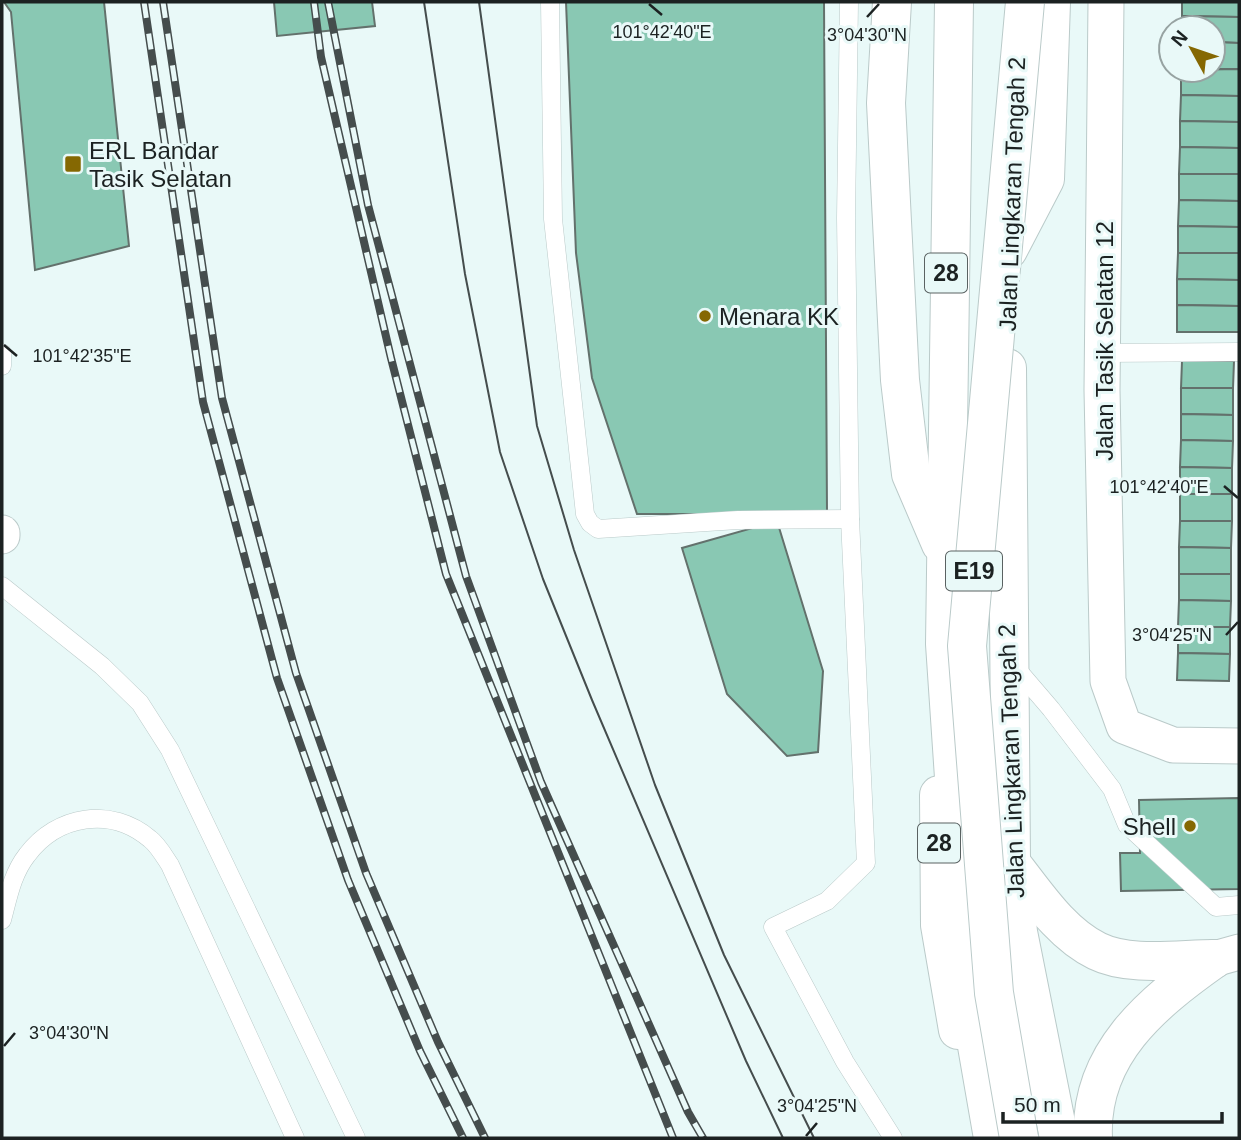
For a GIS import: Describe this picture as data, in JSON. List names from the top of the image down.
{
  "streets": {
    "main road": ["Jalan Lingkaran Tengah 2", "28", "E19"],
    "street": ["Jalan Tasik Selatan 12"]
  },
  "crossings": [
    ["28", "E19"]
  ],
  "places": {
    "transit": ["ERL Bandar Tasik Selatan"],
    "other": ["Menara KK", "Shell"]
  },
  "scale_bar": "50 m",
  "north": "top left",
  "coordinates": [
    "101°42'40\"E",
    "3°04'30\"N",
    "101°42'35\"E",
    "3°04'25\"N"
  ]
}
